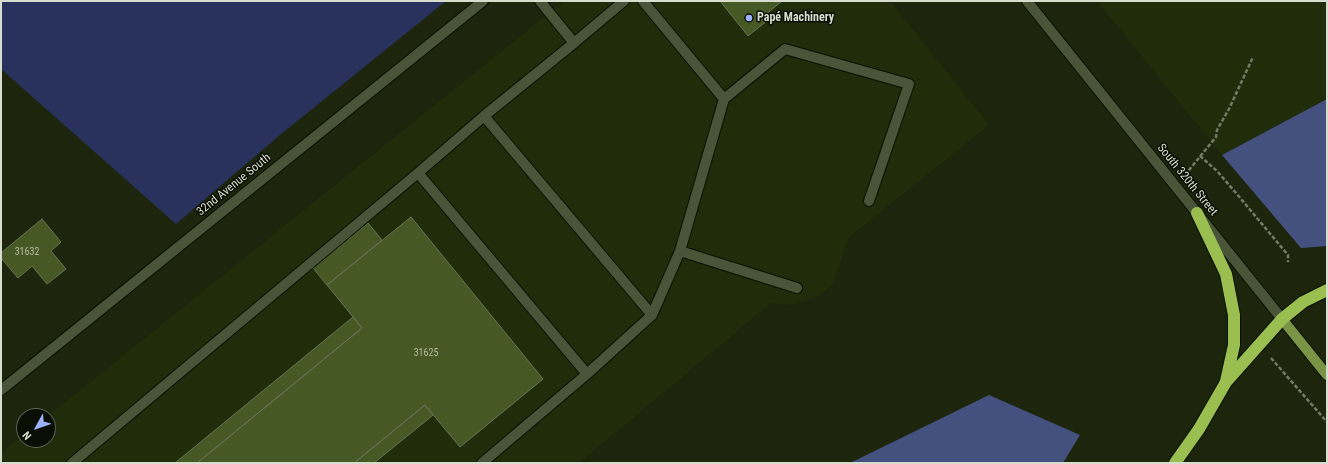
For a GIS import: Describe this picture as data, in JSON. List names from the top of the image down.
{
  "streets": {
    "main road": ["South 320th Street"],
    "street": ["32nd Avenue South"]
  },
  "places": ["Papé Machinery"],
  "house_numbers": ["31632", "31625"],
  "north": "bottom left"
}
